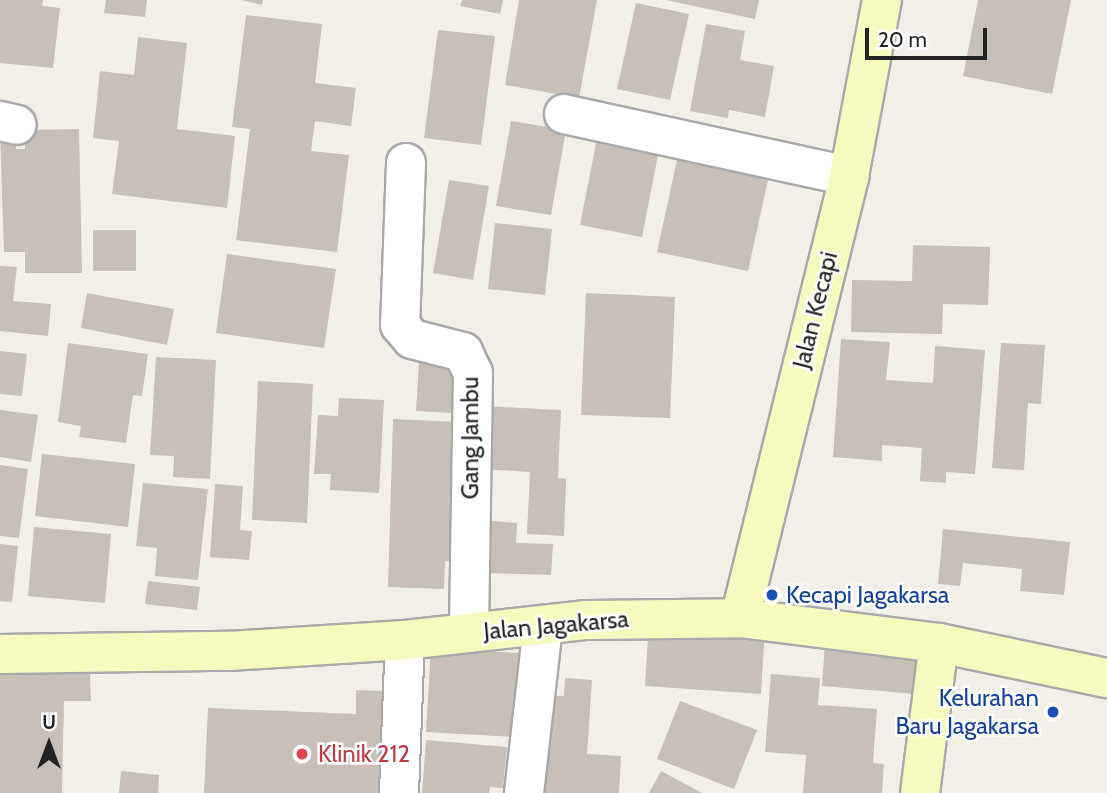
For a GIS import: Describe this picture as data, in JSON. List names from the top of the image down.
{
  "streets": {
    "main road": ["Jalan Kecapi", "Jalan Jagakarsa"],
    "street": ["Gang Jambu"]
  },
  "crossings": [
    ["Jalan Kecapi", "Jalan Jagakarsa"],
    ["Gang Jambu", "Jalan Jagakarsa"]
  ],
  "places": ["Kecapi Jagakarsa", "Kelurahan Baru Jagakarsa", "Klinik 212"],
  "scale_bar": "20 m",
  "north": "top"
}
